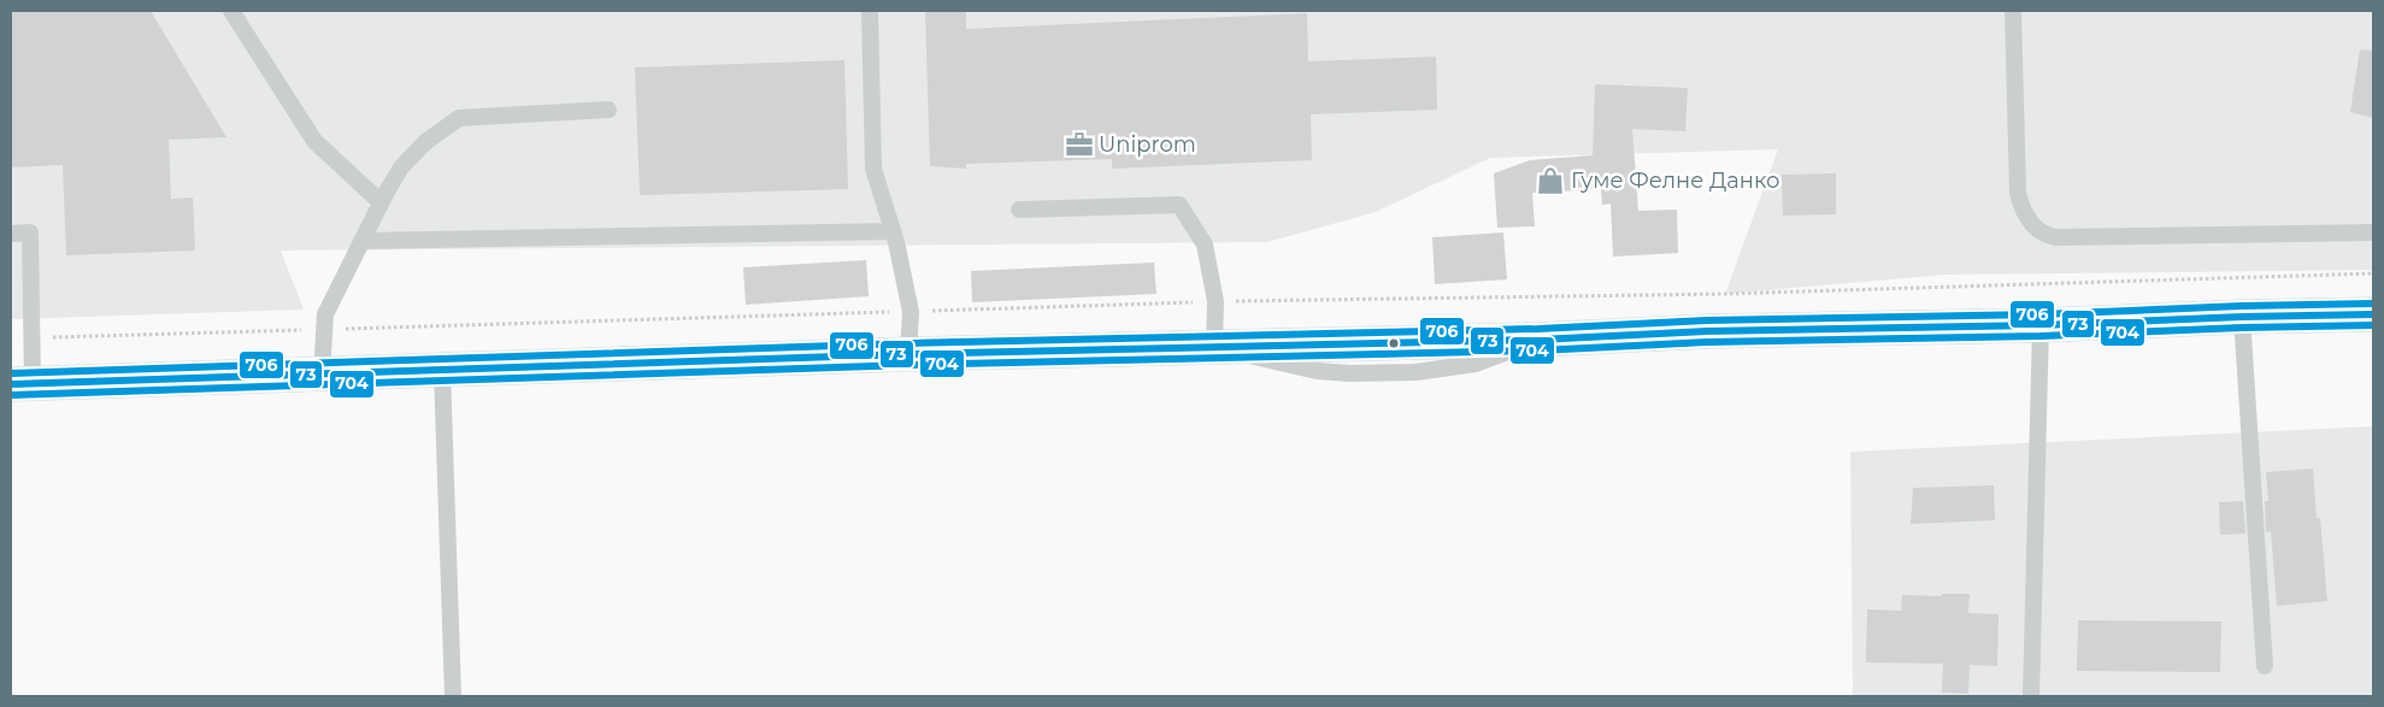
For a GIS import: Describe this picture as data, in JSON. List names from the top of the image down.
{
  "places": {
    "office": ["Uniprom"],
    "shop": ["Гуме Фелне Данко"]
  },
  "lines": ["transit line 706", "transit line 73", "transit line 704"]
}
